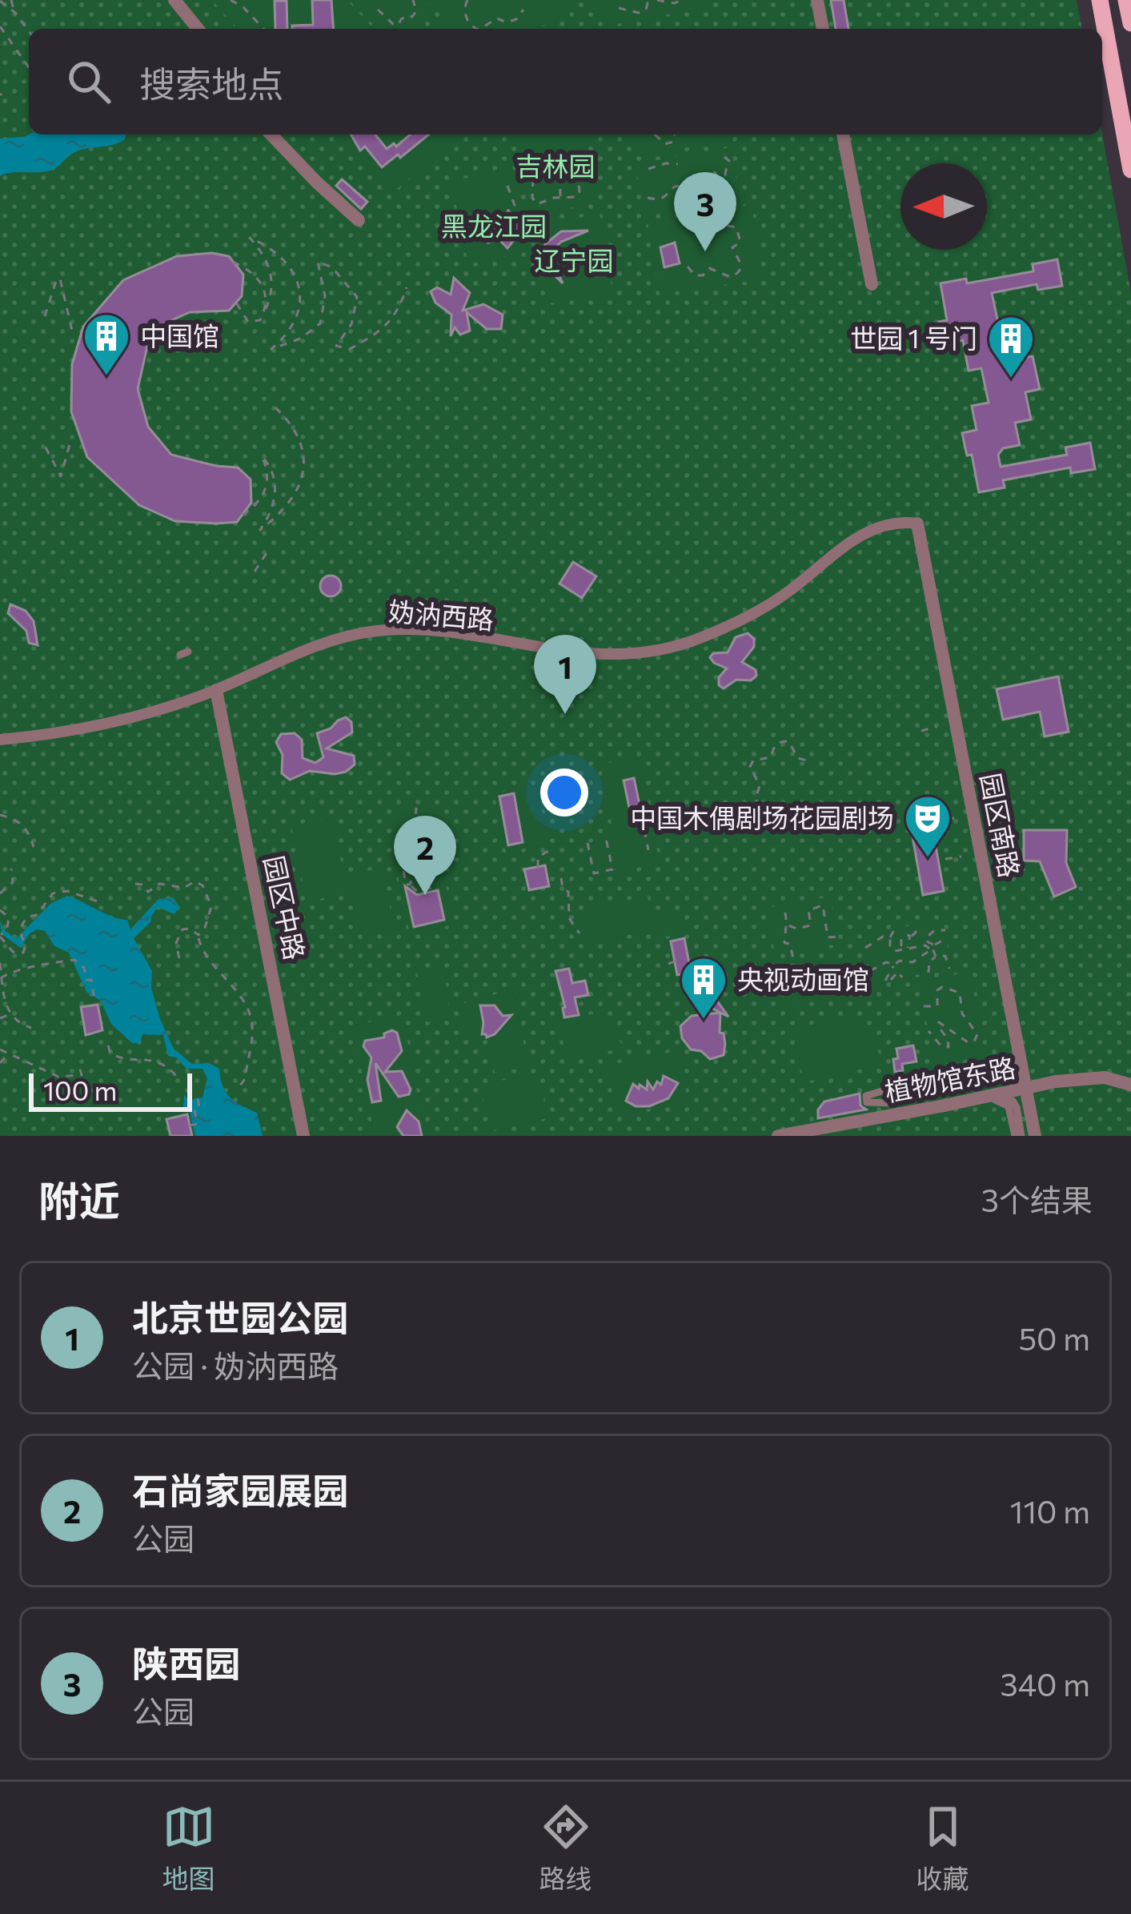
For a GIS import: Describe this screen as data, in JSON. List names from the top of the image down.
{
  "streets": {
    "street": [
      "妫汭西路",
      "园区南路",
      "园区中路",
      "植物馆东路"
    ]
  },
  "crossings": [
    ["妫汭西路", "园区南路"],
    ["妫汭西路", "园区中路"],
    ["园区南路", "植物馆东路"]
  ],
  "parks": ["吉林园", "黑龙江园", "辽宁园"],
  "places": {
    "building": ["中国馆", "世园 1 号门", "央视动画馆"],
    "theatre": ["中国木偶剧场花园剧场"]
  },
  "scale_bar": "100 m",
  "north": "left",
  "page": {
    "search": "搜索地点",
    "pins": ["3", "1", "2"],
    "scale": "100 m",
    "heading": ["附近", "3个结果"],
    "list": [
      {
        "mark": "1",
        "name": "北京世园公园",
        "note": "公园 · 妫汭西路",
        "value": "50 m"
      },
      {
        "mark": "2",
        "name": "石尚家园展园",
        "note": "公园",
        "value": "110 m"
      },
      {
        "mark": "3",
        "name": "陕西园",
        "note": "公园",
        "value": "340 m"
      }
    ],
    "nav": ["地图", "路线", "收藏"]
  }
}
